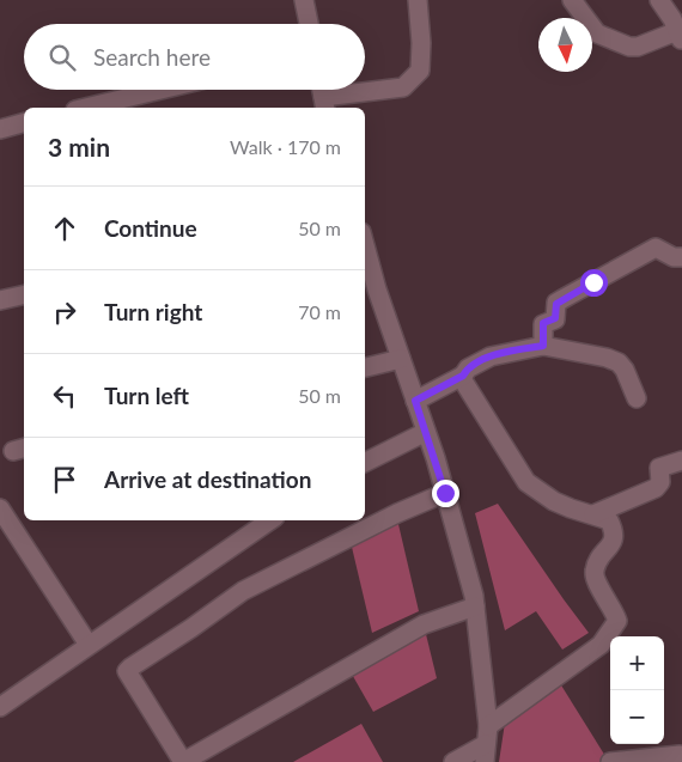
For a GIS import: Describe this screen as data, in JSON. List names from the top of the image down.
{
  "north": "bottom",
  "page": {
    "search": "Search here",
    "heading": ["3 min", "Walk · 170 m"],
    "list": [
      ["Continue", "50 m"],
      ["Turn right", "70 m"],
      ["Turn left", "50 m"],
      "Arrive at destination"
    ],
    "map_buttons": ["+", "−"]
  }
}
